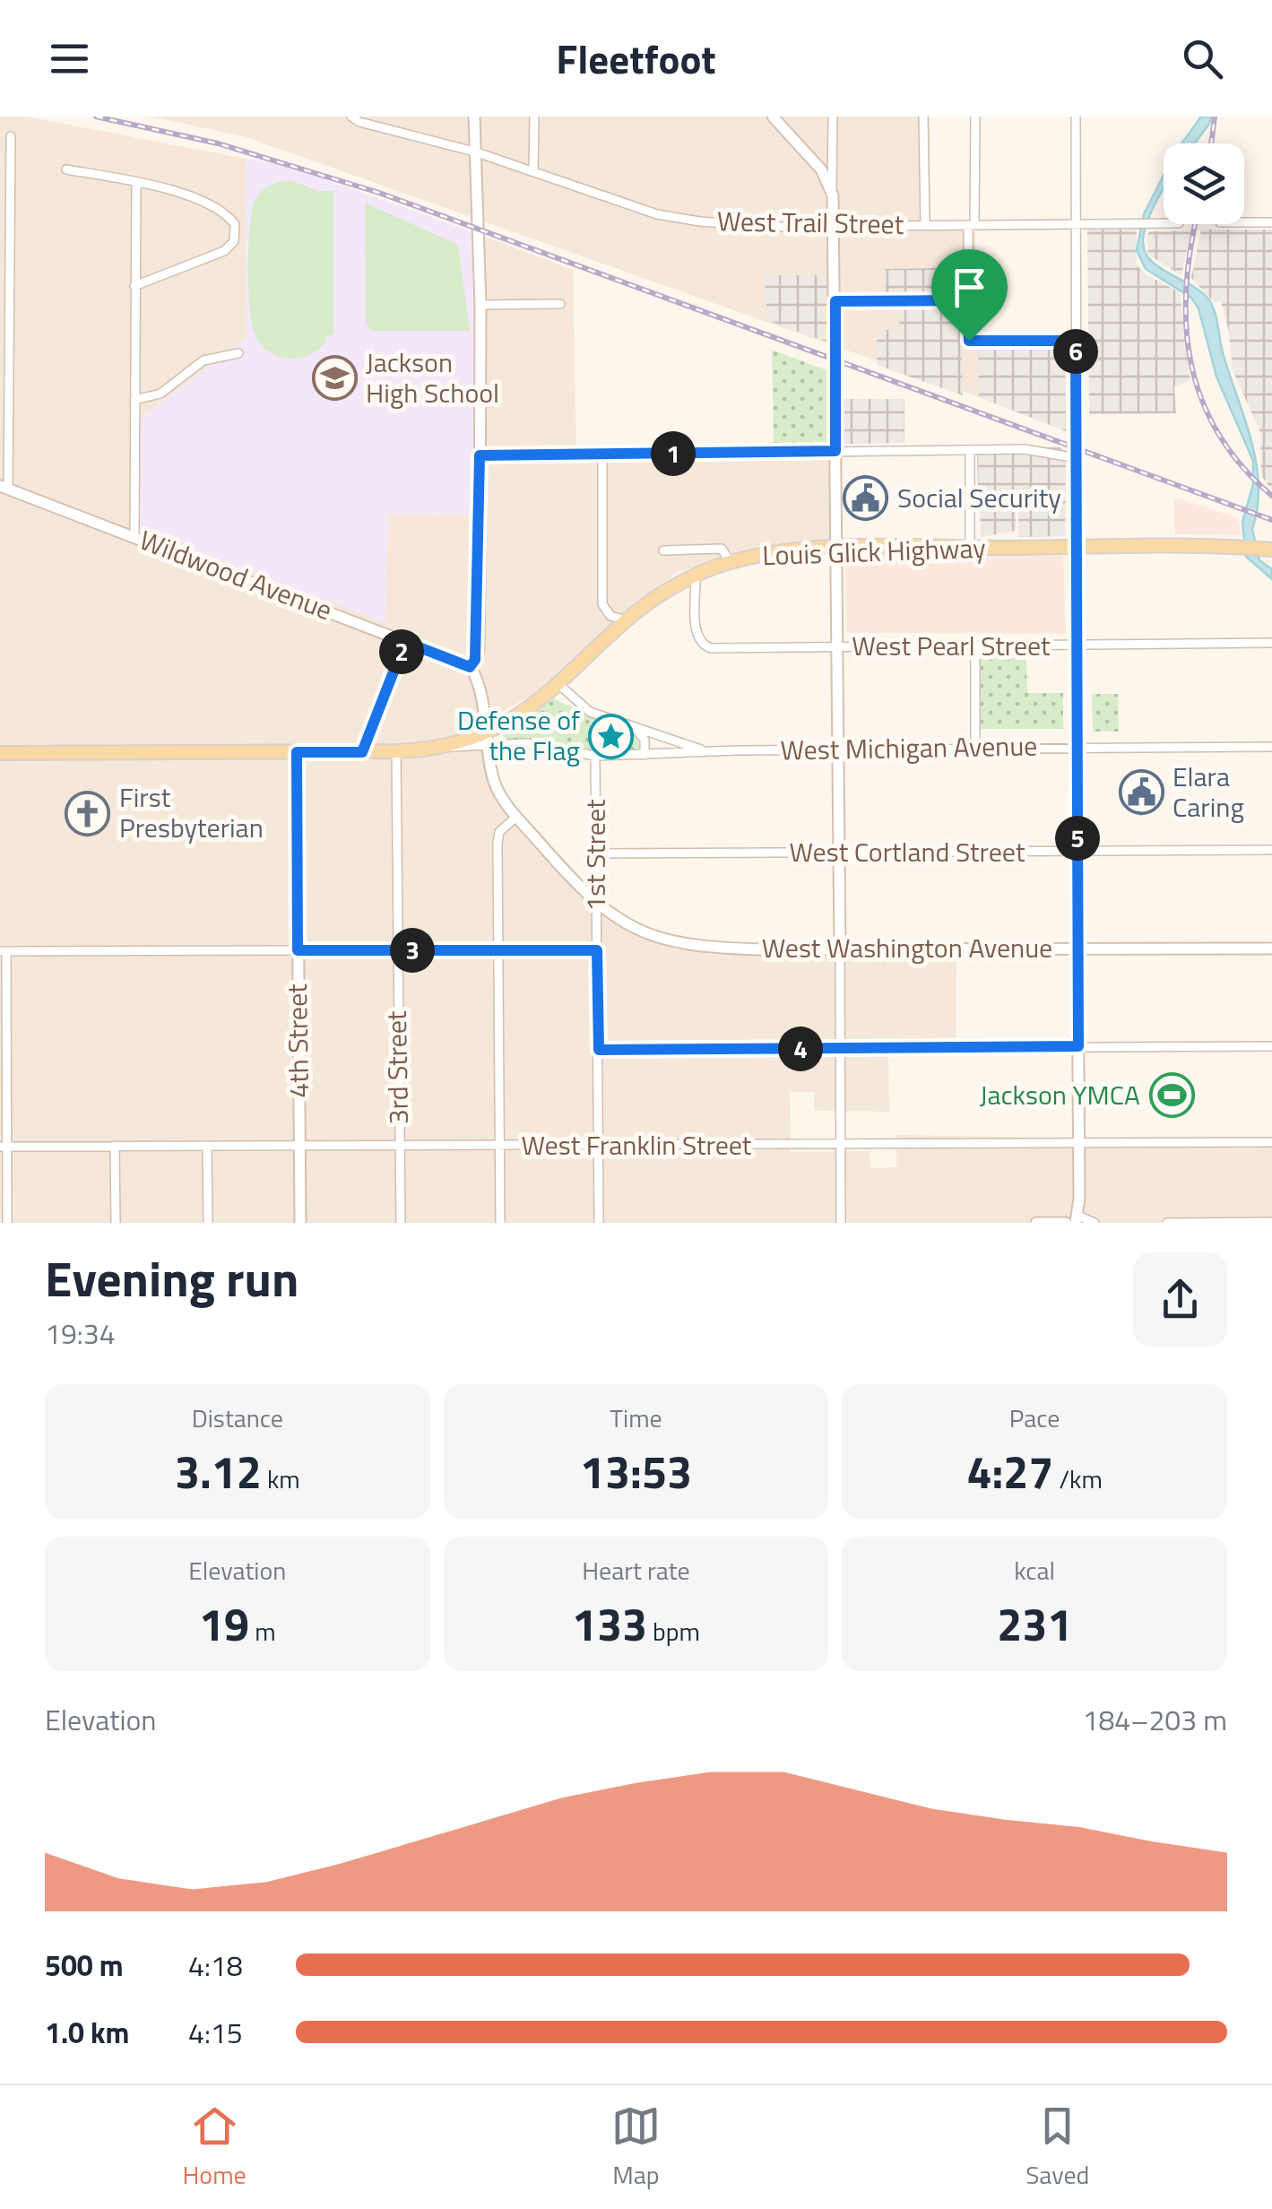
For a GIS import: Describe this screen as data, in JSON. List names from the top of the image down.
{
  "streets": {
    "main road": [
      "Louis Glick Highway",
      "Wildwood Avenue",
      "West Washington Avenue",
      "4th Street"
    ],
    "street": [
      "West Trail Street",
      "West Pearl Street",
      "West Michigan Avenue",
      "West Cortland Street",
      "1st Street",
      "3rd Street",
      "West Franklin Street"
    ]
  },
  "crossings": [
    ["Louis Glick Highway", "West Pearl Street"],
    ["Louis Glick Highway", "West Michigan Avenue"],
    ["Louis Glick Highway", "West Washington Avenue"],
    ["Louis Glick Highway", "3rd Street"],
    ["Wildwood Avenue", "West Washington Avenue"],
    ["West Michigan Avenue", "1st Street"],
    ["West Michigan Avenue", "West Washington Avenue"],
    ["West Cortland Street", "1st Street"],
    ["1st Street", "West Washington Avenue"],
    ["1st Street", "West Franklin Street"],
    ["4th Street", "West Franklin Street"],
    ["3rd Street", "West Franklin Street"]
  ],
  "places": {
    "school or university": ["Jackson High School"],
    "public building": ["Social Security", "Elara Caring"],
    "place": ["Defense of the Flag"],
    "church": ["First Presbyterian"],
    "sports": ["Jackson YMCA"]
  },
  "page": {
    "header": "Fleetfoot",
    "pins": [
      "6",
      "1",
      "2",
      "5",
      "3",
      "4"
    ],
    "heading": ["Evening run", "19:34"],
    "stats": [
      ["Distance", "3.12 km"],
      ["Time", "13:53"],
      ["Pace", "4:27 /km"],
      ["Elevation", "19 m"],
      ["Heart rate", "133 bpm"],
      ["kcal", "231"]
    ],
    "chart": ["Elevation", "184–203 m"],
    "list": [
      {
        "name": "500 m",
        "note": "4:18"
      },
      {
        "name": "1.0 km",
        "note": "4:15"
      }
    ],
    "tabs": ["Home", "Map", "Saved"]
  }
}
